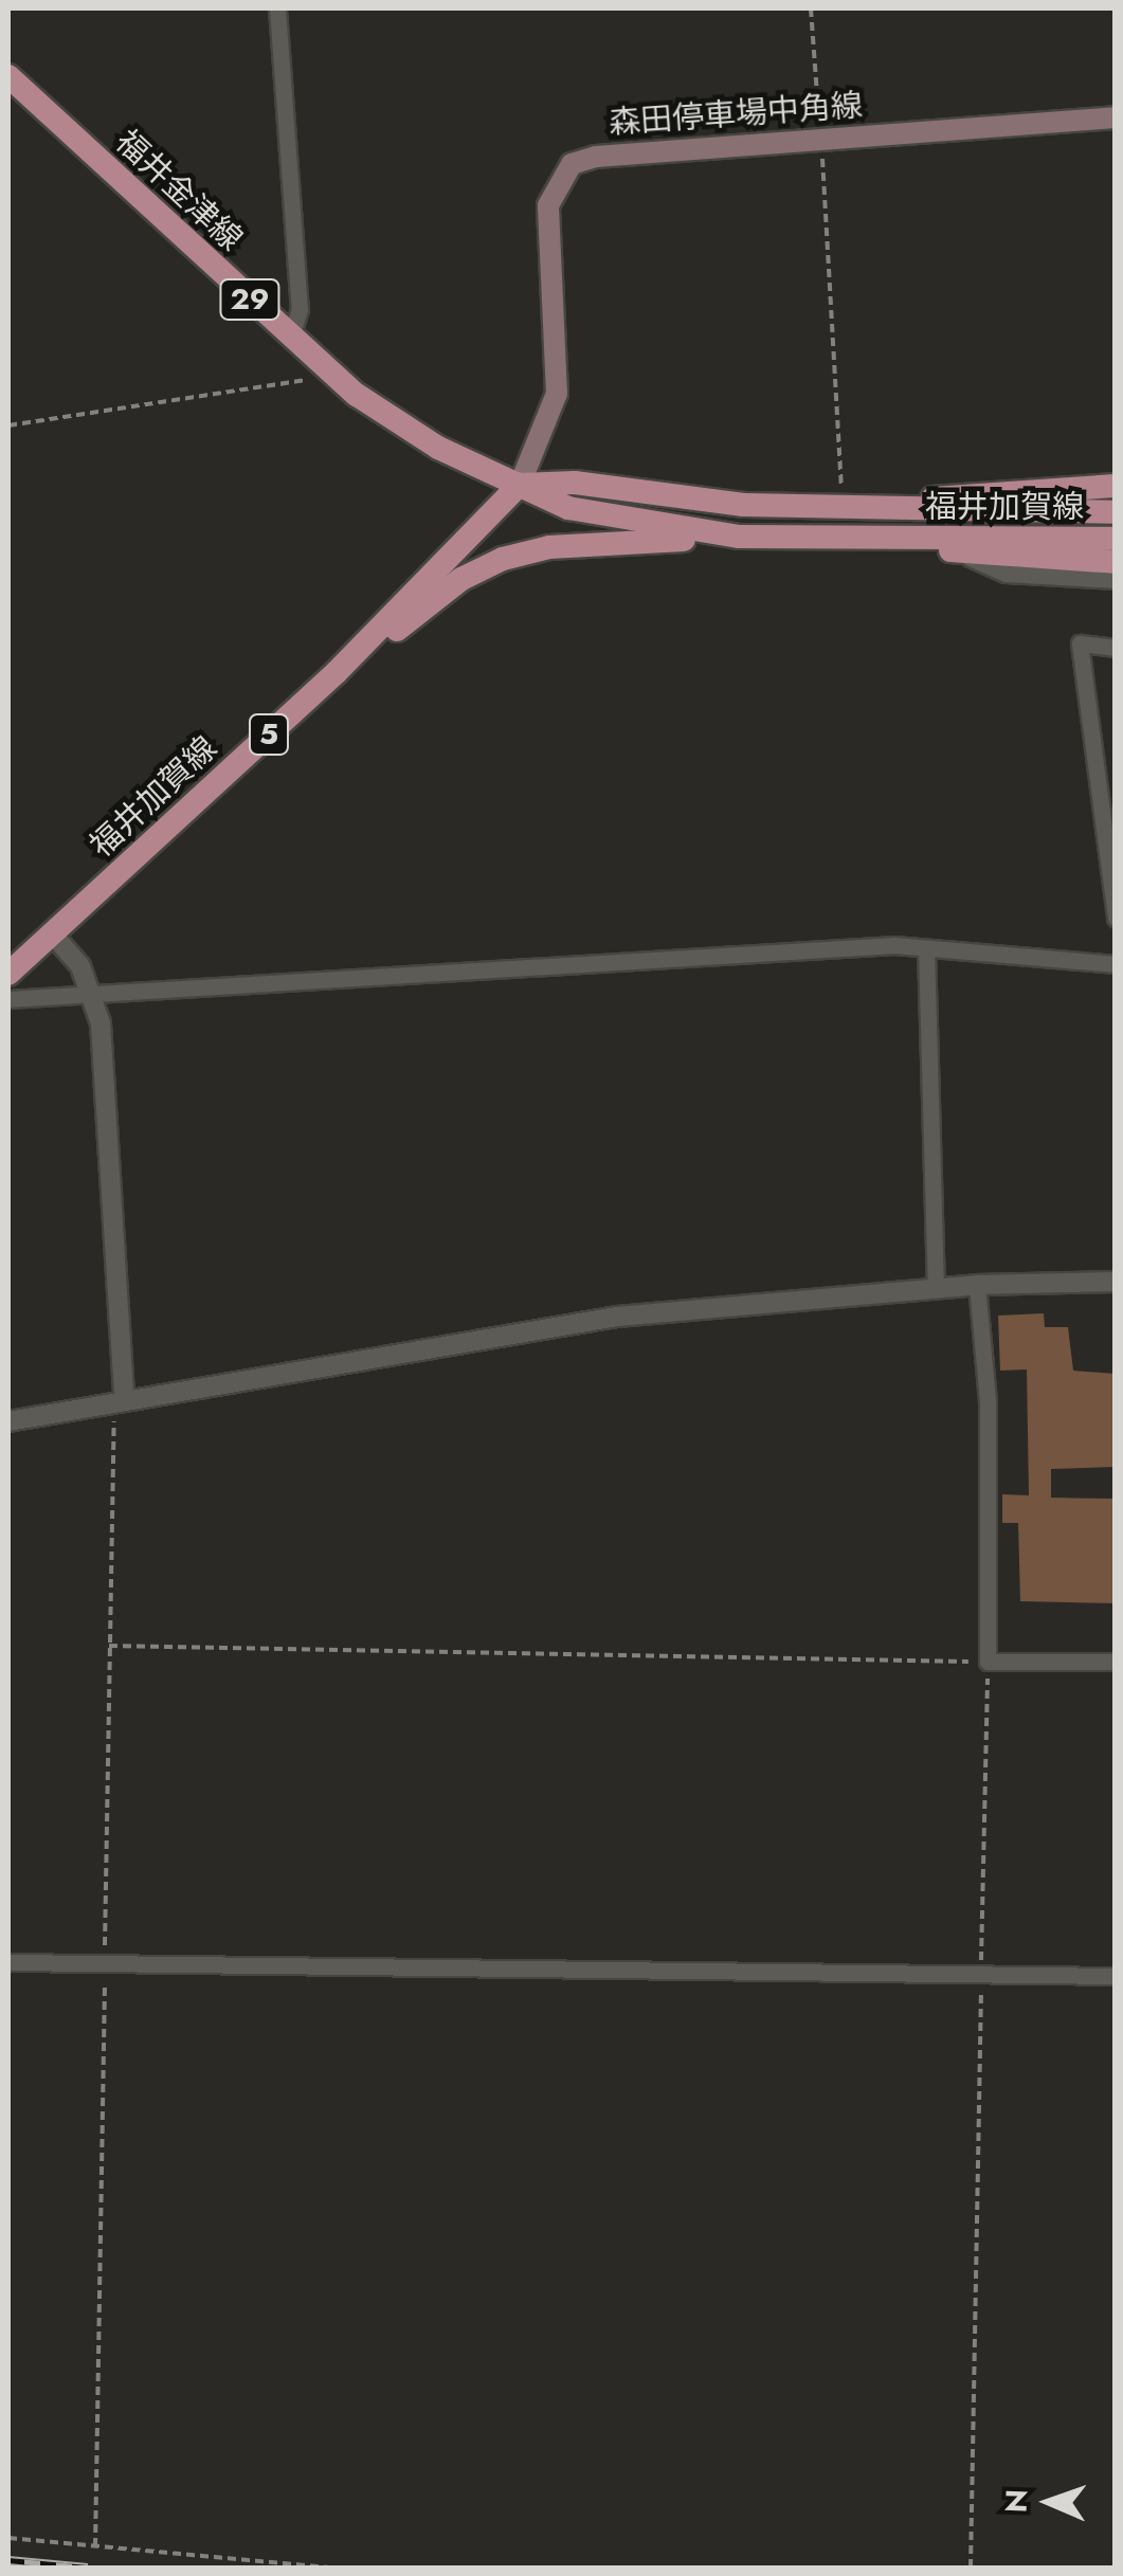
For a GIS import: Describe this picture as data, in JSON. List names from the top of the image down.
{
  "streets": {
    "main road": [
      "森田停車場中角線",
      "福井金津線",
      "29",
      "福井加賀線",
      "5"
    ]
  },
  "crossings": [
    ["森田停車場中角線", "福井金津線"],
    ["森田停車場中角線", "福井加賀線"],
    ["福井金津線", "福井加賀線"]
  ],
  "north": "left"
}
